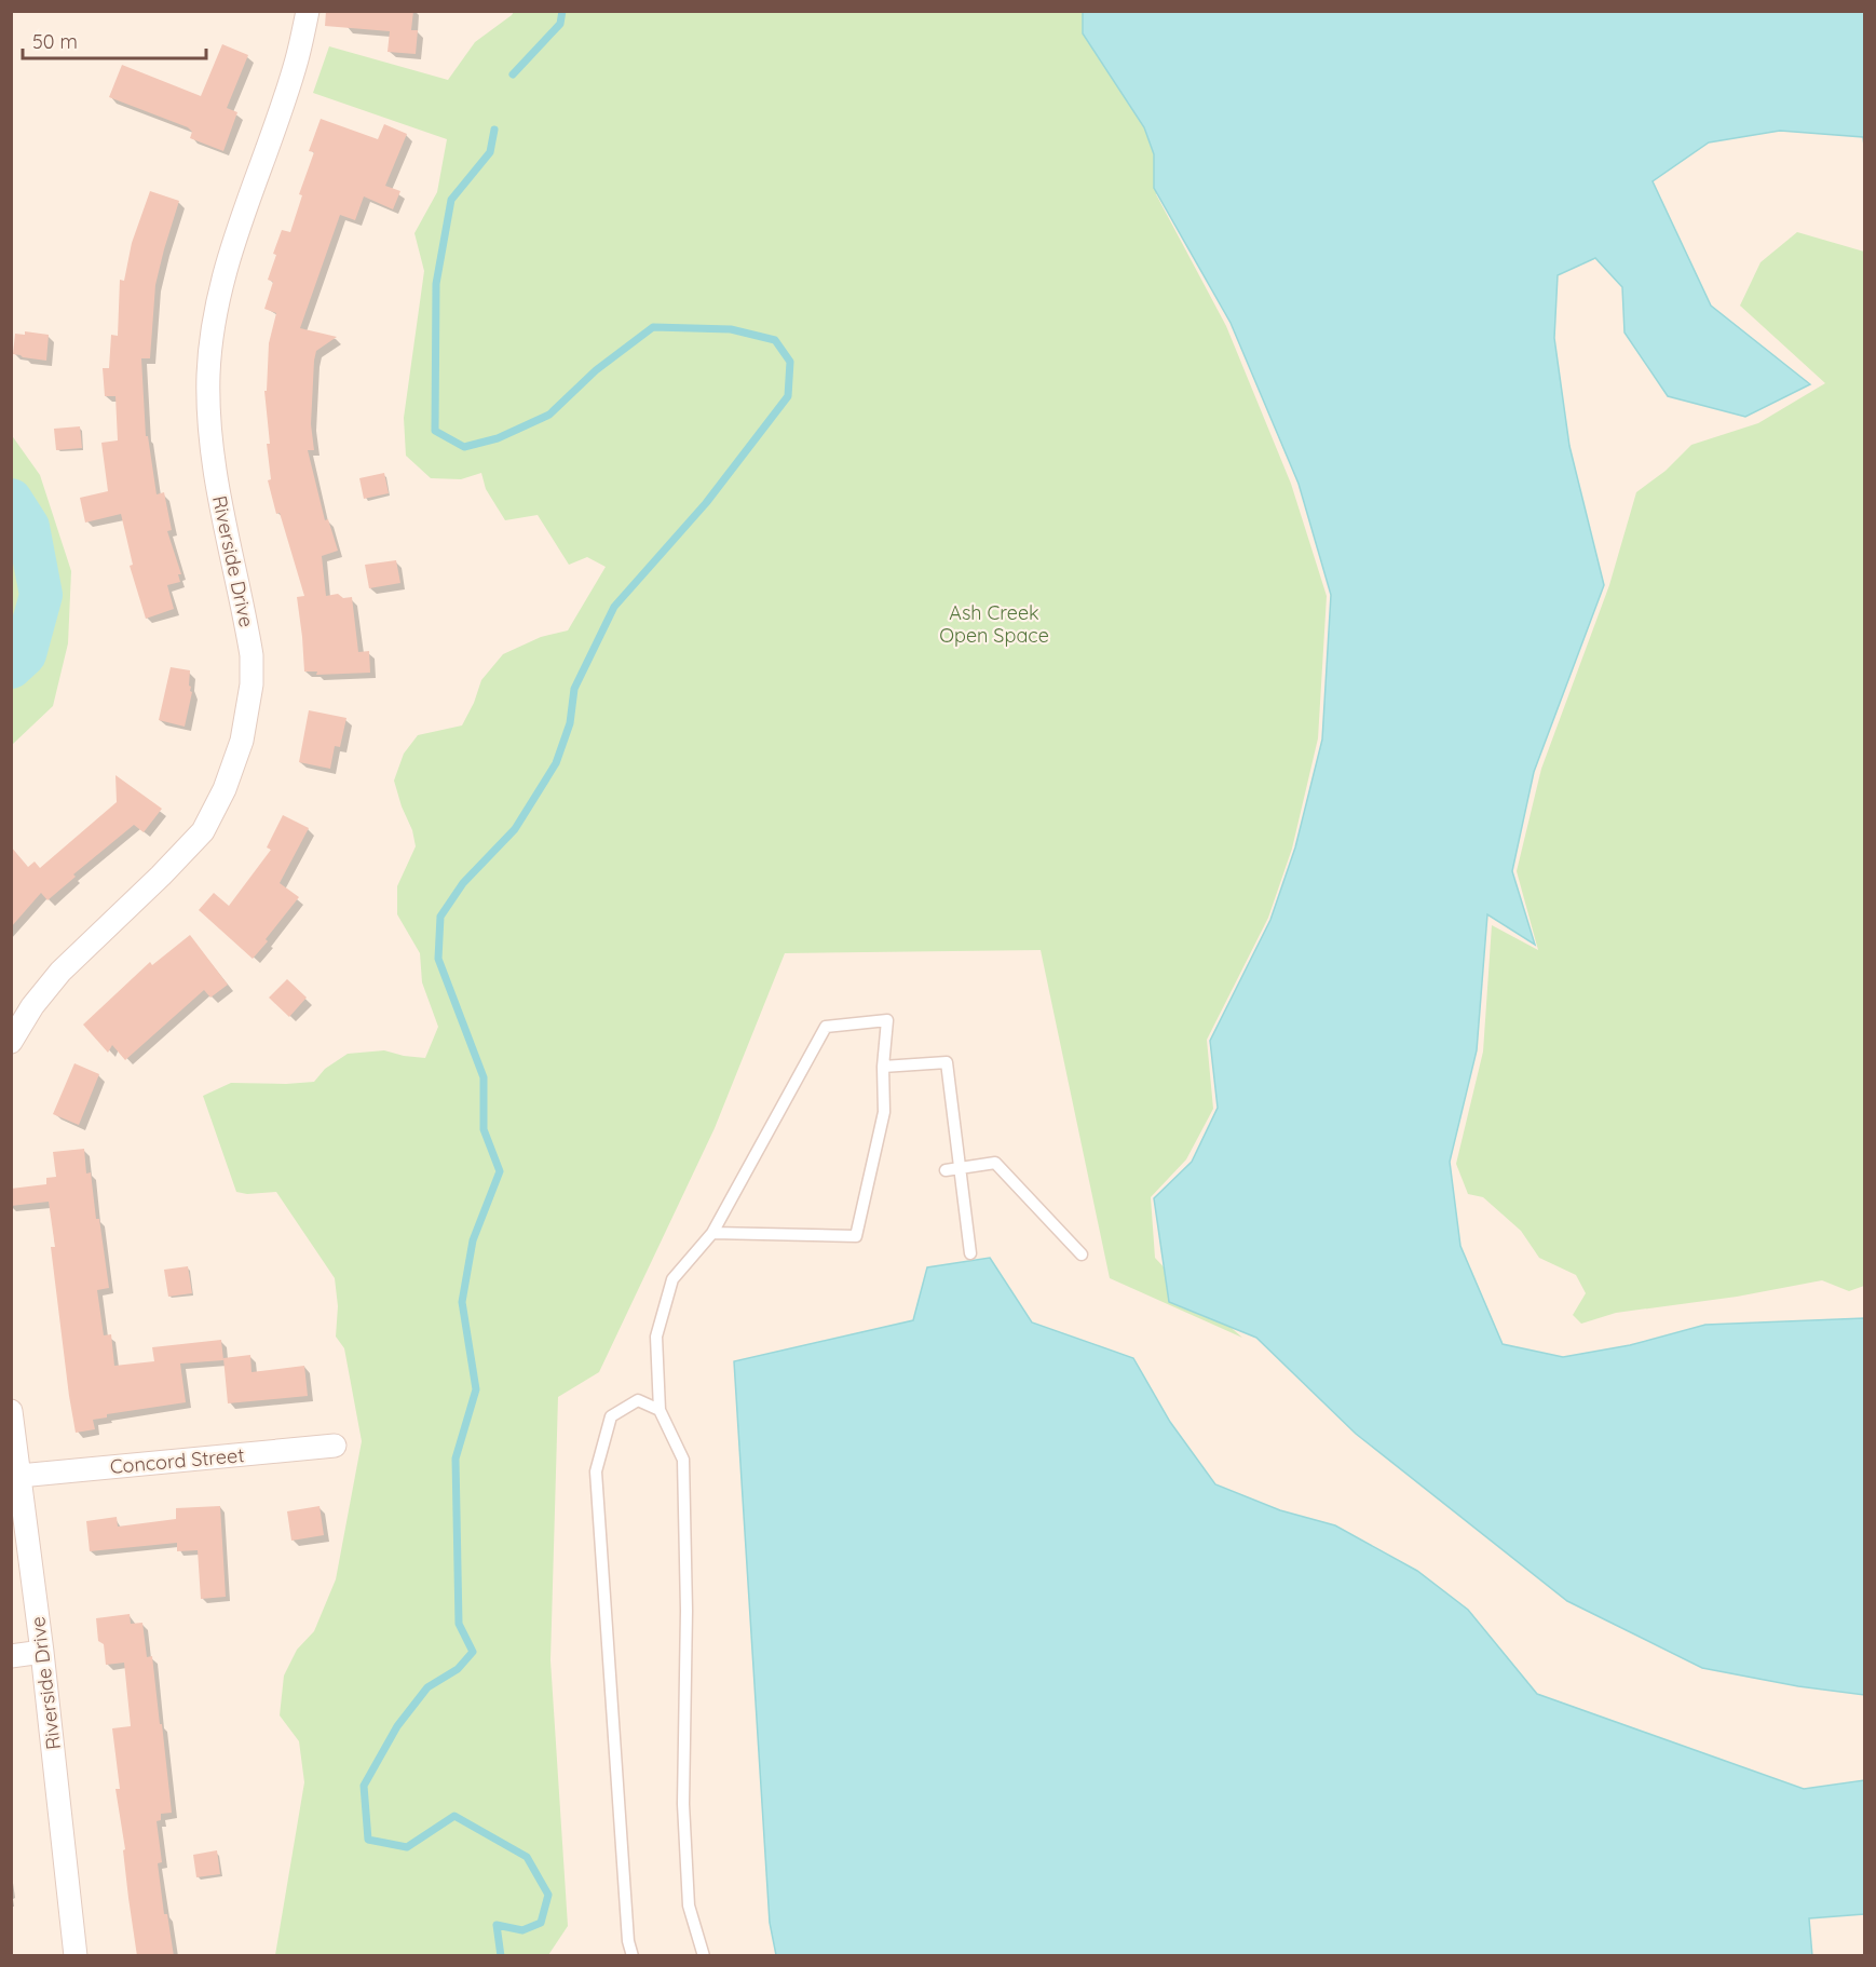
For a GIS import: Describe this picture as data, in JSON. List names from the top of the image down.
{
  "streets": {
    "street": ["Riverside Drive", "Concord Street"]
  },
  "crossings": [
    ["Riverside Drive", "Concord Street"]
  ],
  "parks": ["Ash Creek Open Space"],
  "scale_bar": "50 m"
}
